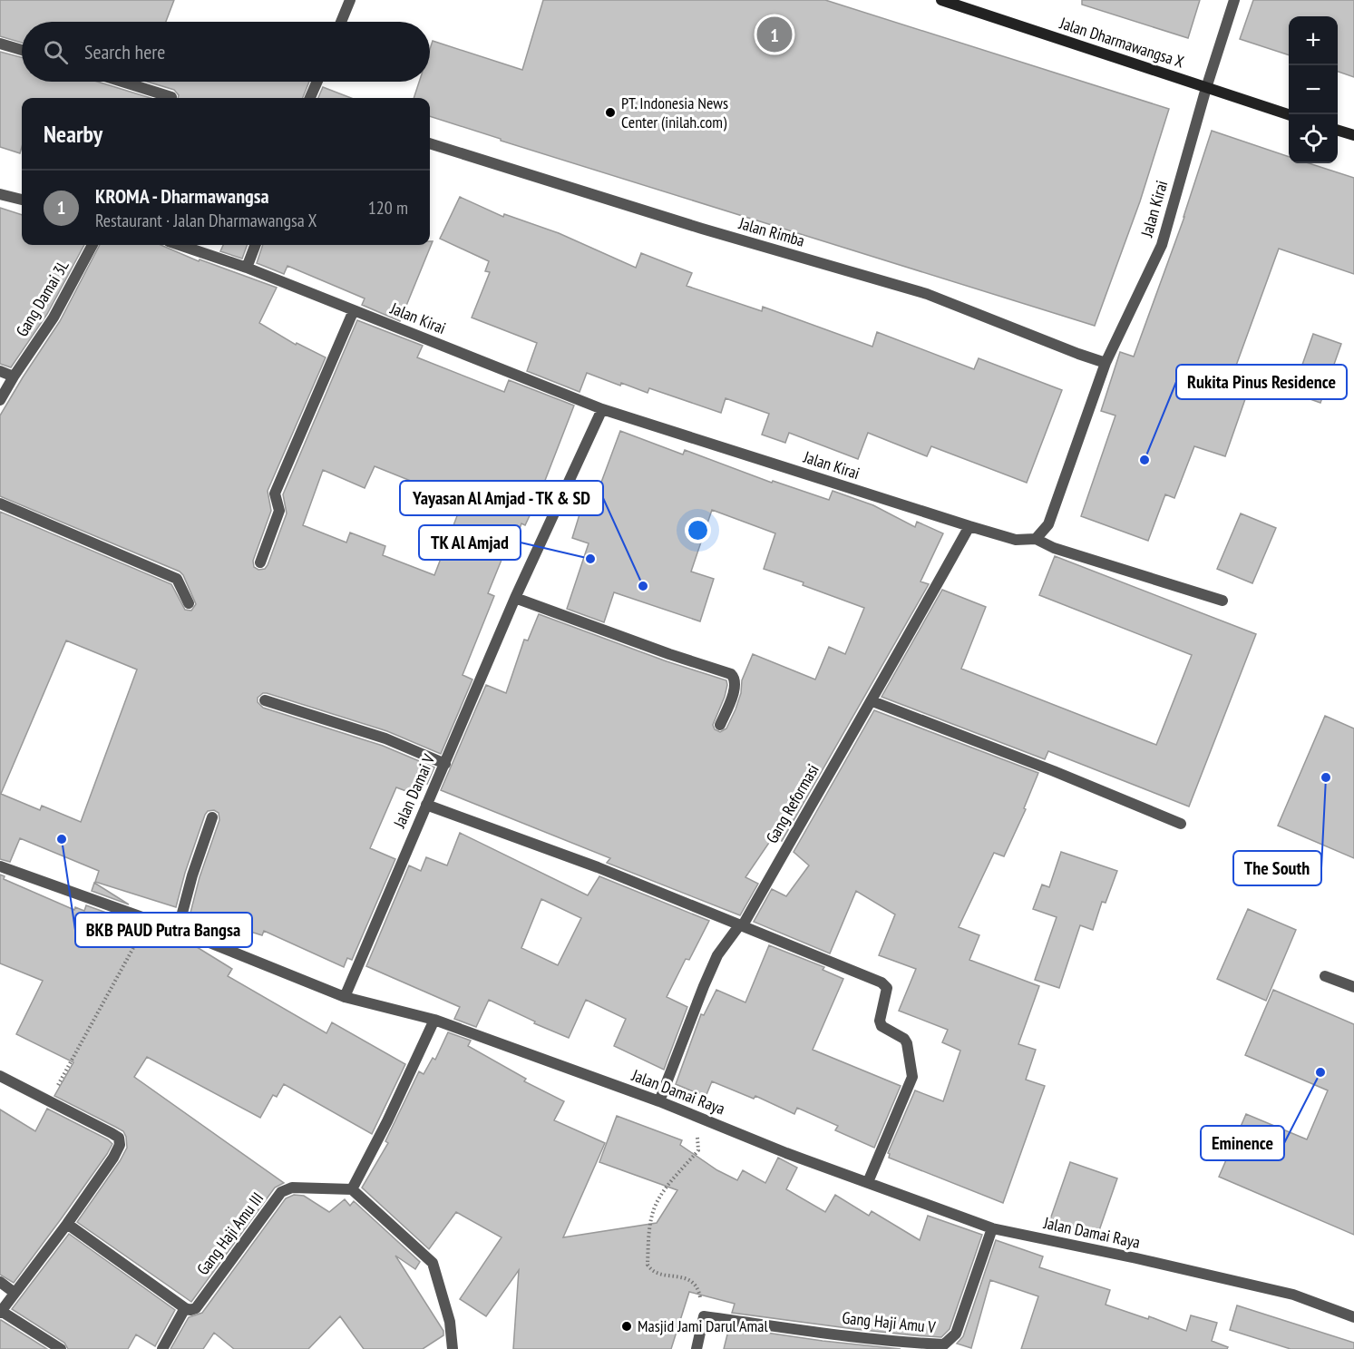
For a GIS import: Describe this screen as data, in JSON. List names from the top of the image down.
{
  "streets": {
    "street": [
      "Jalan Dharmawangsa X",
      "Jalan Kirai",
      "Jalan Rimba",
      "Gang Damai 3L",
      "Jalan Damai V",
      "Gang Reformasi",
      "Jalan Damai Raya",
      "Gang Haji Amu III",
      "Gang Haji Amu V"
    ]
  },
  "crossings": [
    ["Jalan Dharmawangsa X", "Jalan Kirai"],
    ["Jalan Kirai", "Jalan Rimba"],
    ["Jalan Kirai", "Jalan Damai V"],
    ["Jalan Kirai", "Gang Reformasi"],
    ["Jalan Damai V", "Jalan Damai Raya"],
    ["Gang Reformasi", "Jalan Damai Raya"],
    ["Jalan Damai Raya", "Gang Haji Amu V"]
  ],
  "places": [
    "PT. Indonesia News Center (inilah.com)",
    "Rukita Pinus Residence",
    "TK Al Amjad",
    "Yayasan Al Amjad - TK & SD",
    "The South",
    "BKB PAUD Putra Bangsa",
    "Eminence",
    "Masjid Jami Darul Amal"
  ],
  "page": {
    "pins": "1",
    "map_buttons": ["+", "−"],
    "search": "Search here",
    "heading": "Nearby",
    "list": [
      {
        "mark": "1",
        "name": "KROMA - Dharmawangsa",
        "note": "Restaurant · Jalan Dharmawangsa X",
        "value": "120 m"
      }
    ]
  }
}
